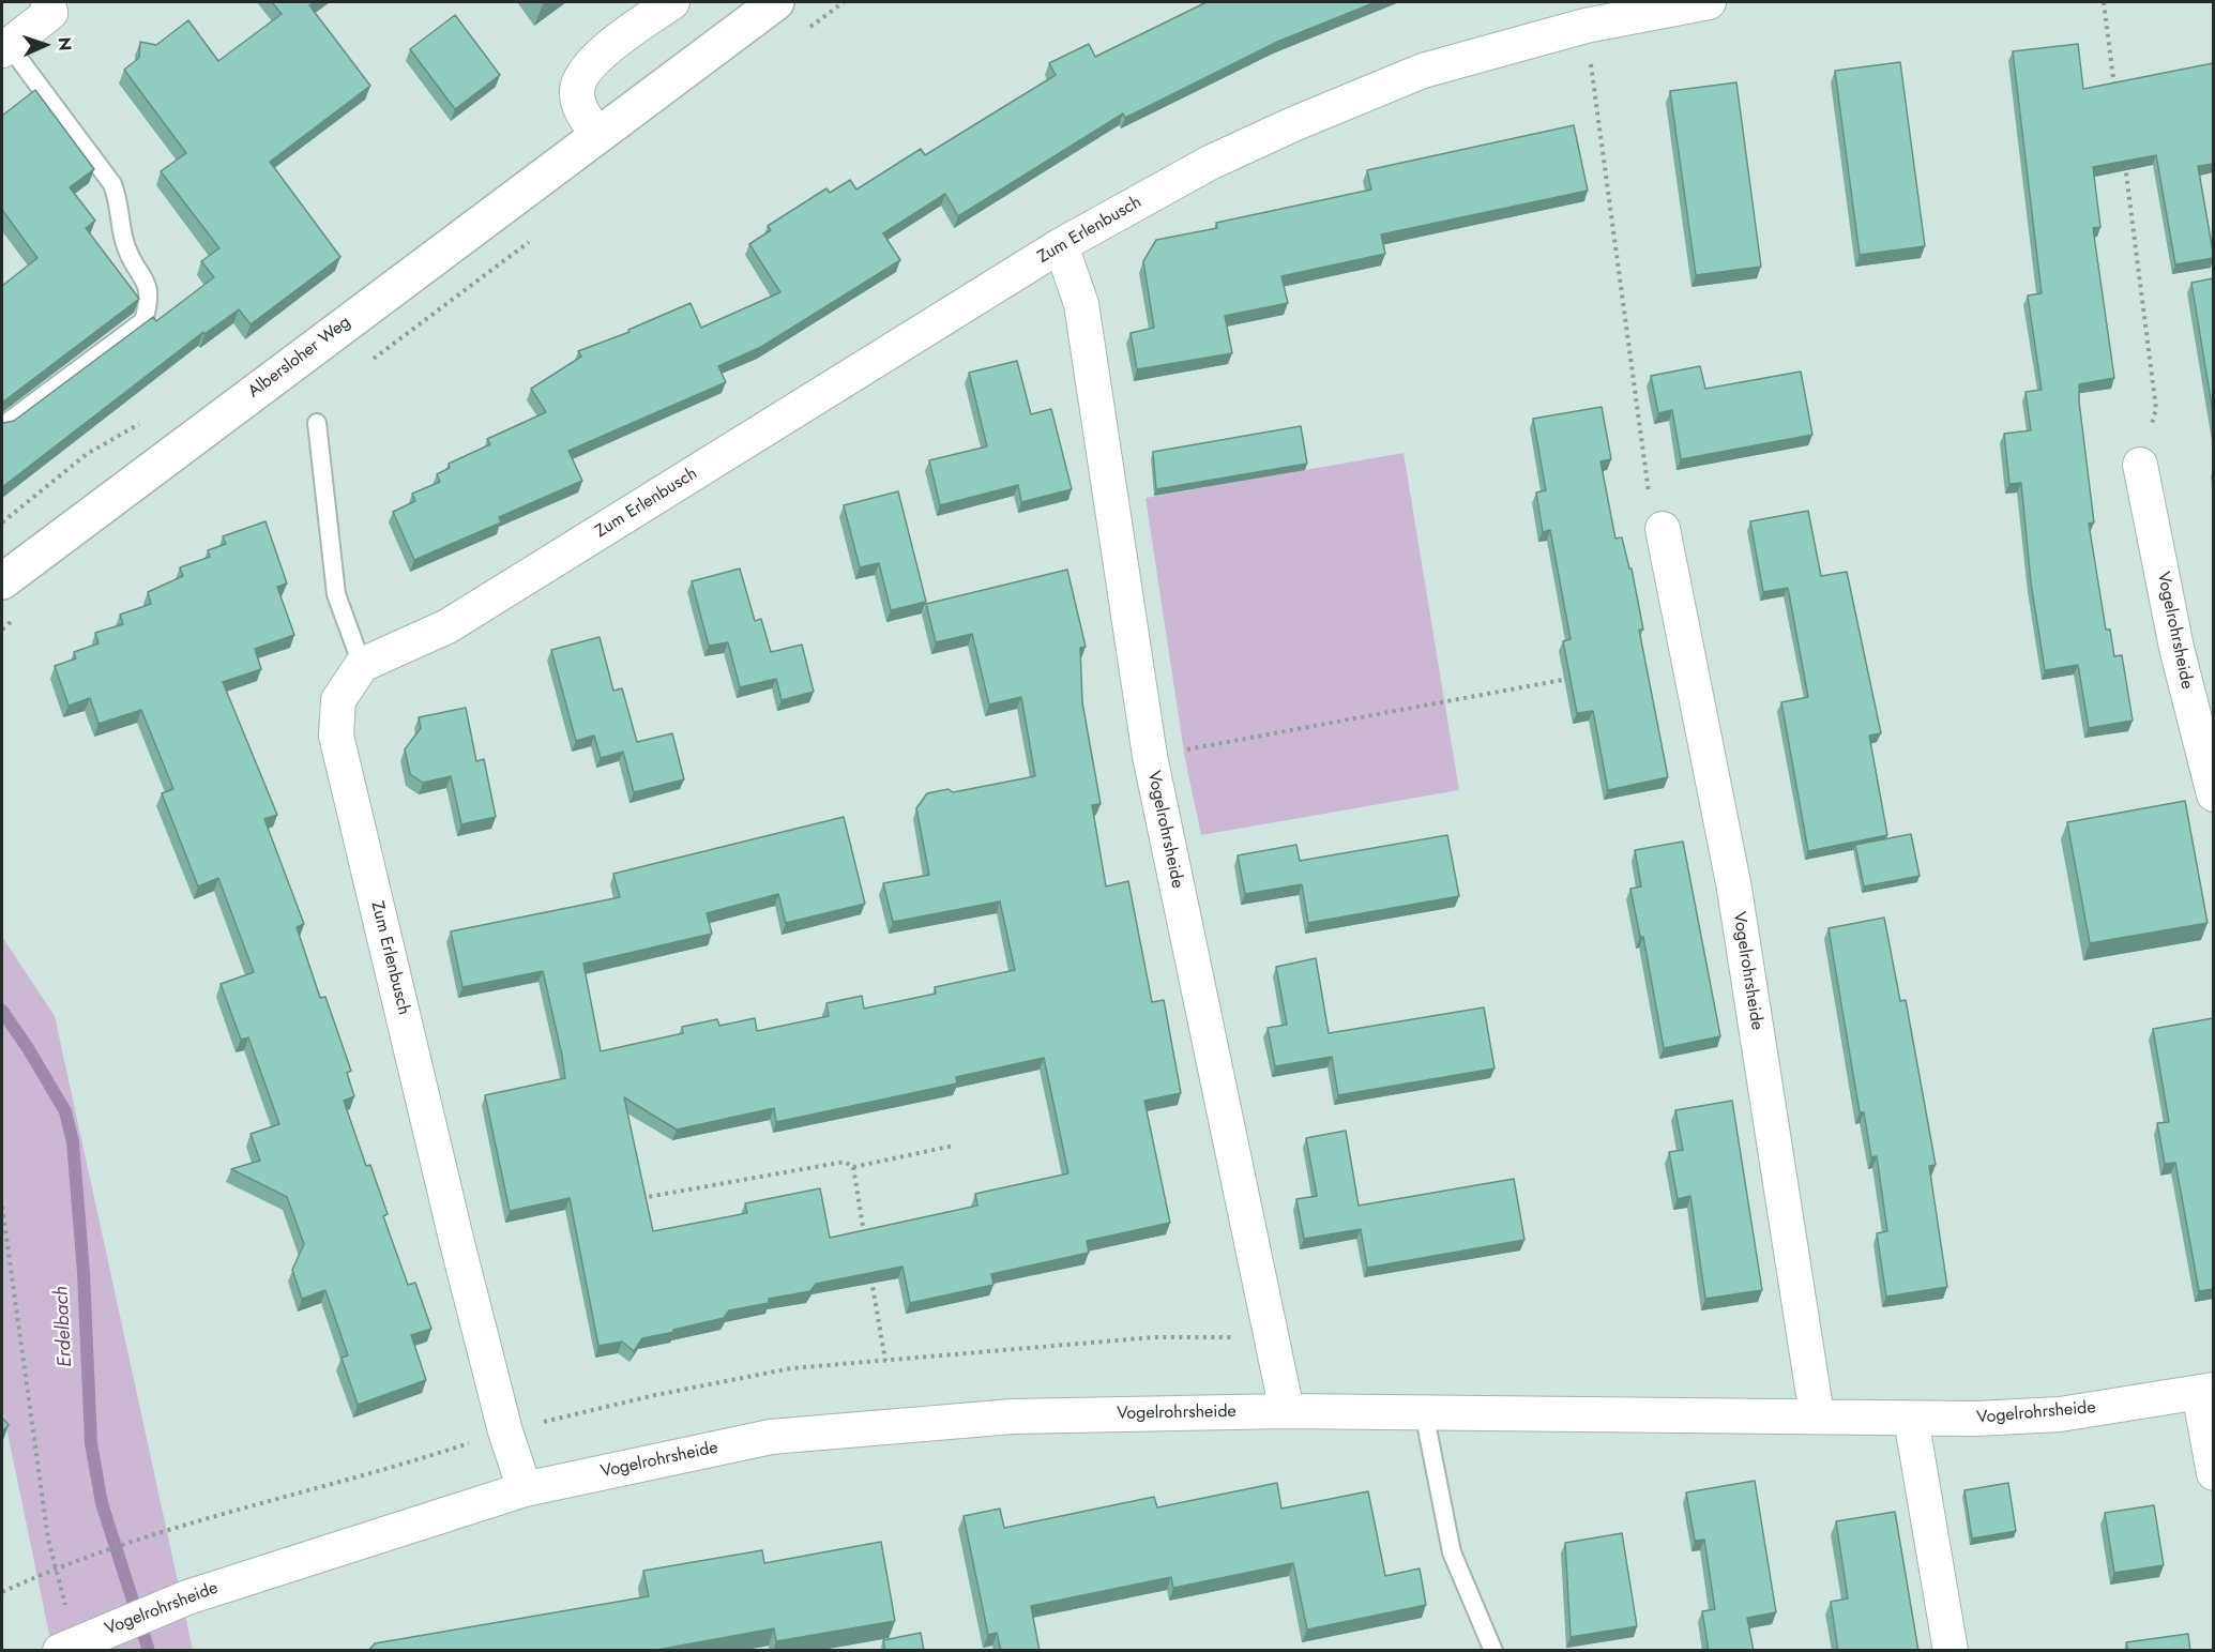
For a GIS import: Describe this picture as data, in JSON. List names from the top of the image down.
{
  "streets": {
    "main road": ["Albersloher Weg"],
    "street": ["Zum Erlenbusch", "Vogelrohrsheide"]
  },
  "crossings": [
    ["Zum Erlenbusch", "Vogelrohrsheide"]
  ],
  "water": ["Erdelbach"],
  "north": "right"
}
